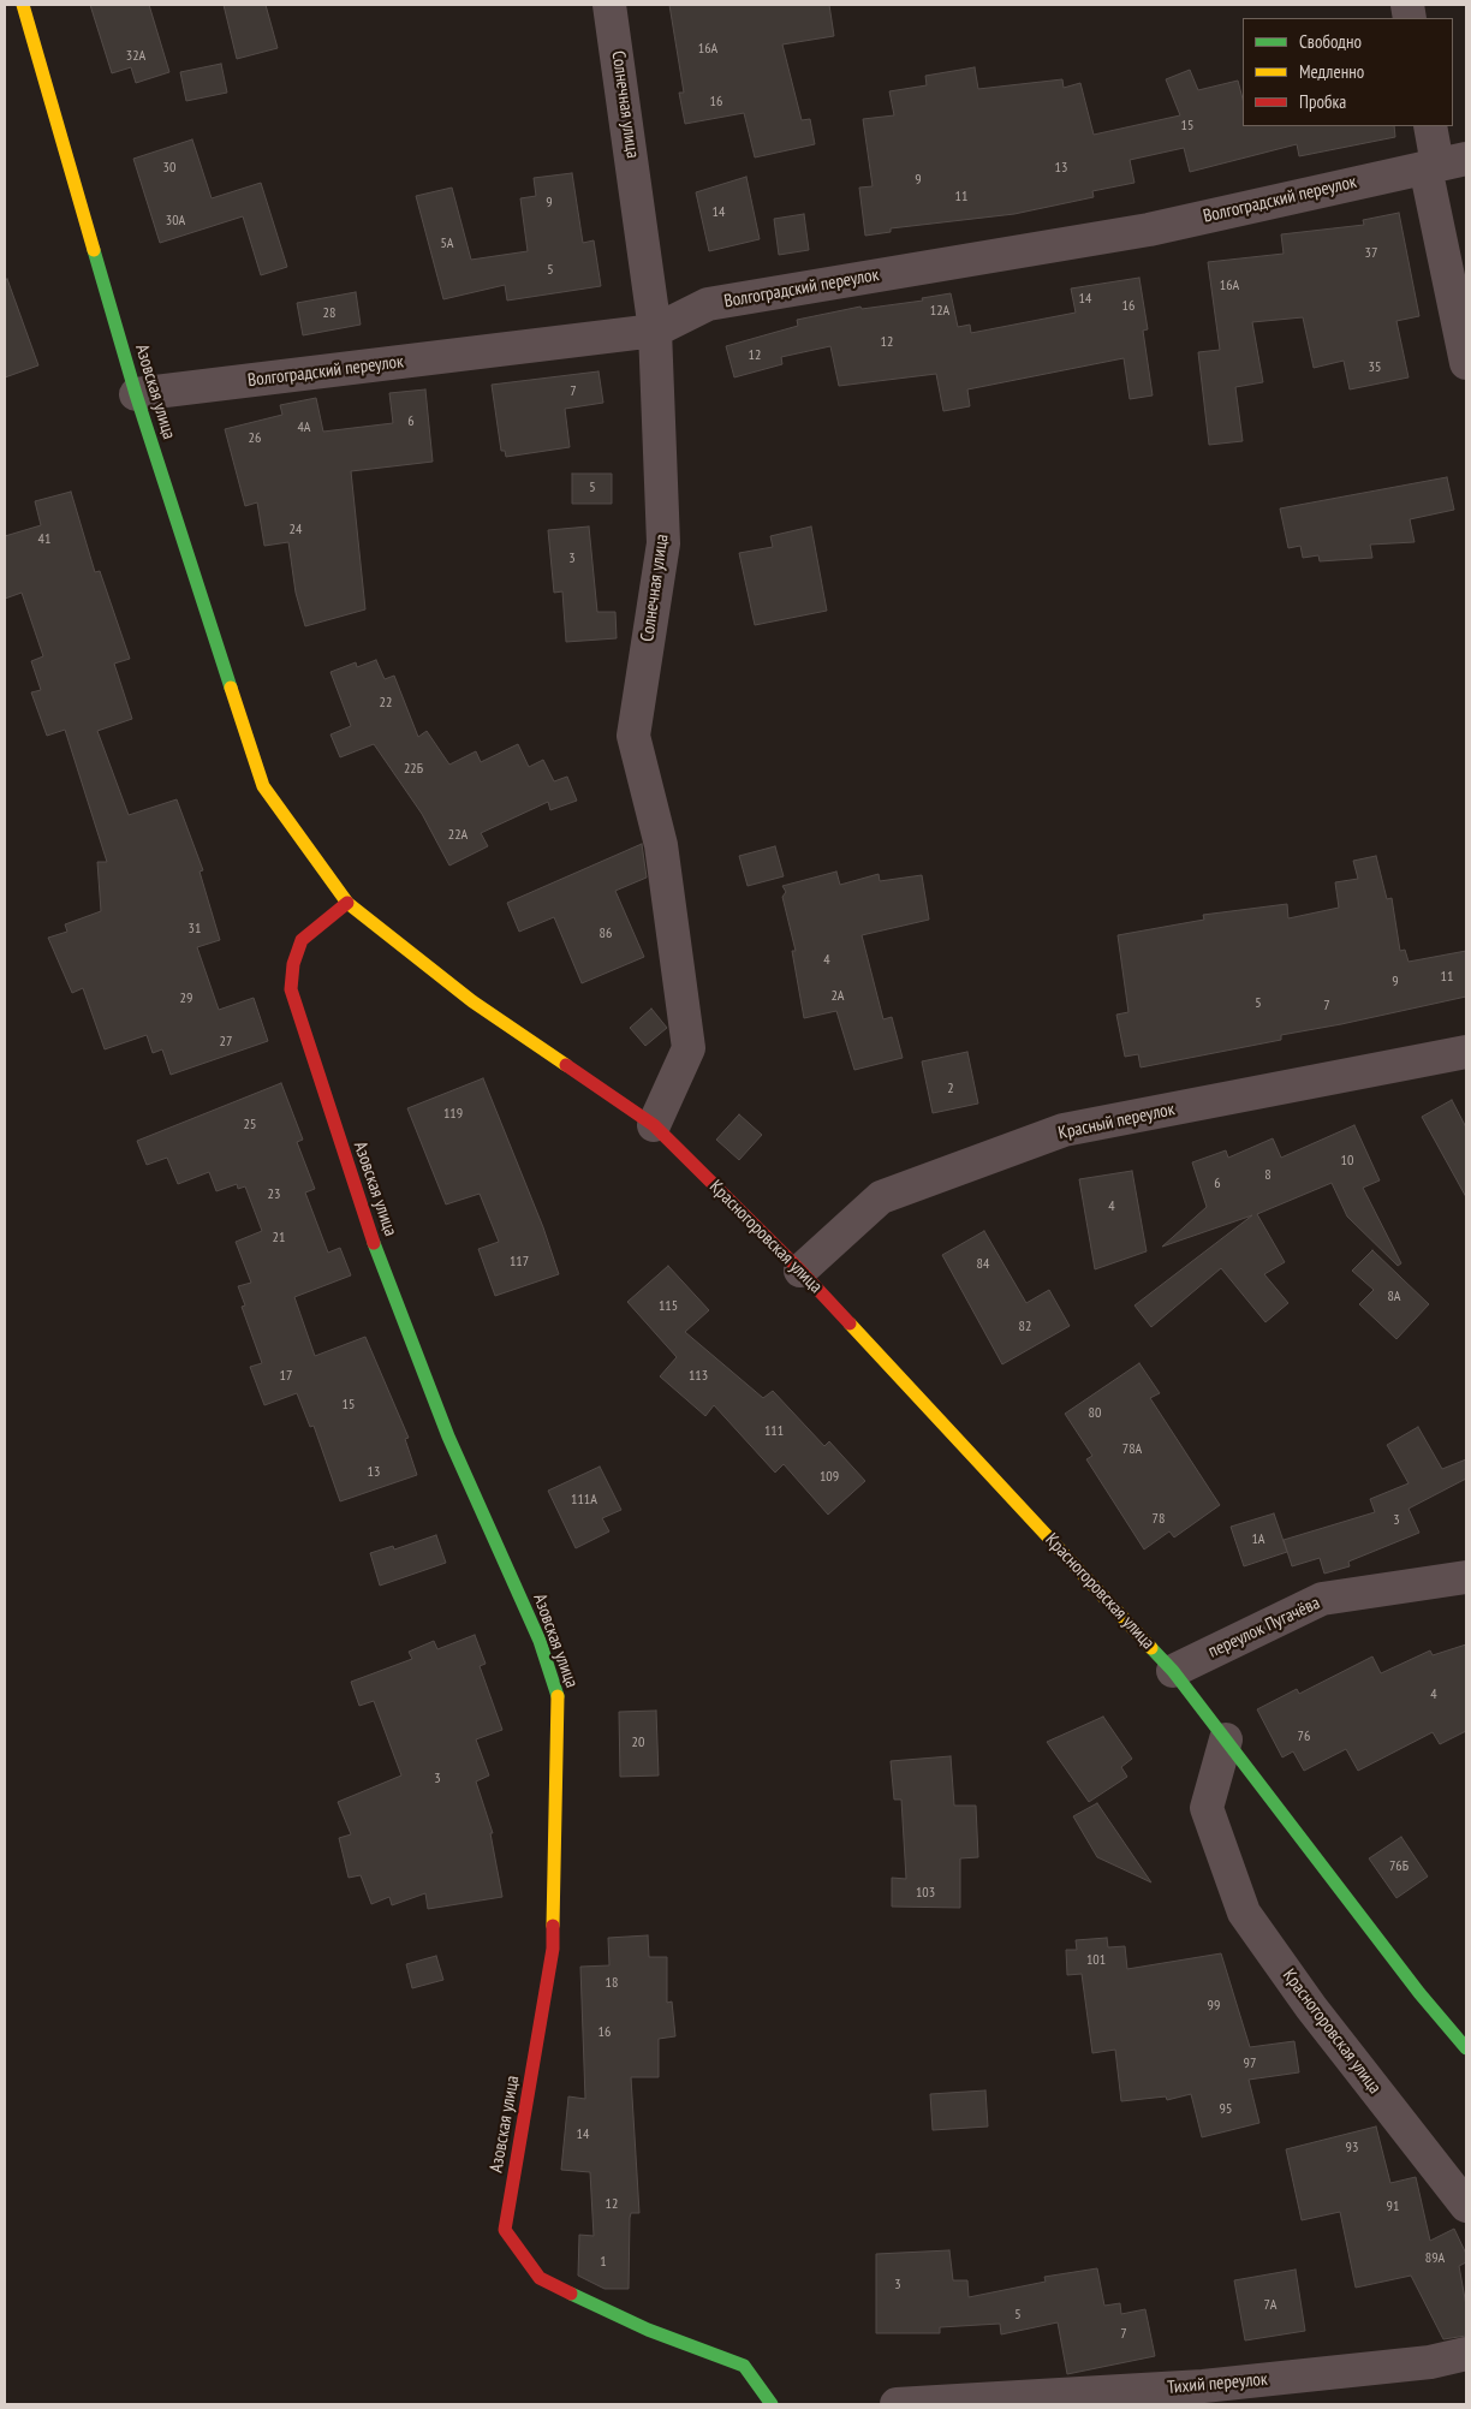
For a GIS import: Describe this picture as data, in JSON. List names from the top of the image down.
{
  "streets": {
    "street": [
      "Солнечная улица",
      "Волгоградский переулок",
      "Азовская улица",
      "Красный переулок",
      "Красногоровская улица",
      "переулок Пугачёва",
      "Тихий переулок"
    ]
  },
  "crossings": [
    ["Солнечная улица", "Волгоградский переулок"],
    ["Солнечная улица", "Красногоровская улица"],
    ["Волгоградский переулок", "Азовская улица"],
    ["Азовская улица", "Красногоровская улица"],
    ["Красный переулок", "Красногоровская улица"],
    ["Красногоровская улица", "переулок Пугачёва"]
  ],
  "house_numbers": [
    "16А",
    "32А",
    "16",
    "15",
    "30",
    "13",
    "9",
    "11",
    "9",
    "14",
    "30А",
    "5А",
    "37",
    "5",
    "16А",
    "14",
    "16",
    "12А",
    "28",
    "12",
    "12",
    "35",
    "7",
    "6",
    "4А",
    "26",
    "5",
    "24",
    "41",
    "3",
    "22",
    "22Б",
    "22А",
    "31",
    "86",
    "4",
    "11",
    "9",
    "2А",
    "29",
    "5",
    "7",
    "27",
    "2",
    "119",
    "25",
    "10",
    "8",
    "6",
    "23",
    "4",
    "21",
    "117",
    "84",
    "8А",
    "115",
    "82",
    "17",
    "113",
    "15",
    "80",
    "111",
    "78А",
    "13",
    "109",
    "111А",
    "78",
    "3",
    "1А",
    "4",
    "76",
    "20",
    "3",
    "76Б",
    "103",
    "101",
    "18",
    "99",
    "16",
    "97",
    "95",
    "14",
    "93",
    "12",
    "91",
    "89А",
    "1",
    "3",
    "7А",
    "5",
    "7"
  ],
  "legend": ["Свободно", "Медленно", "Пробка"]
}
